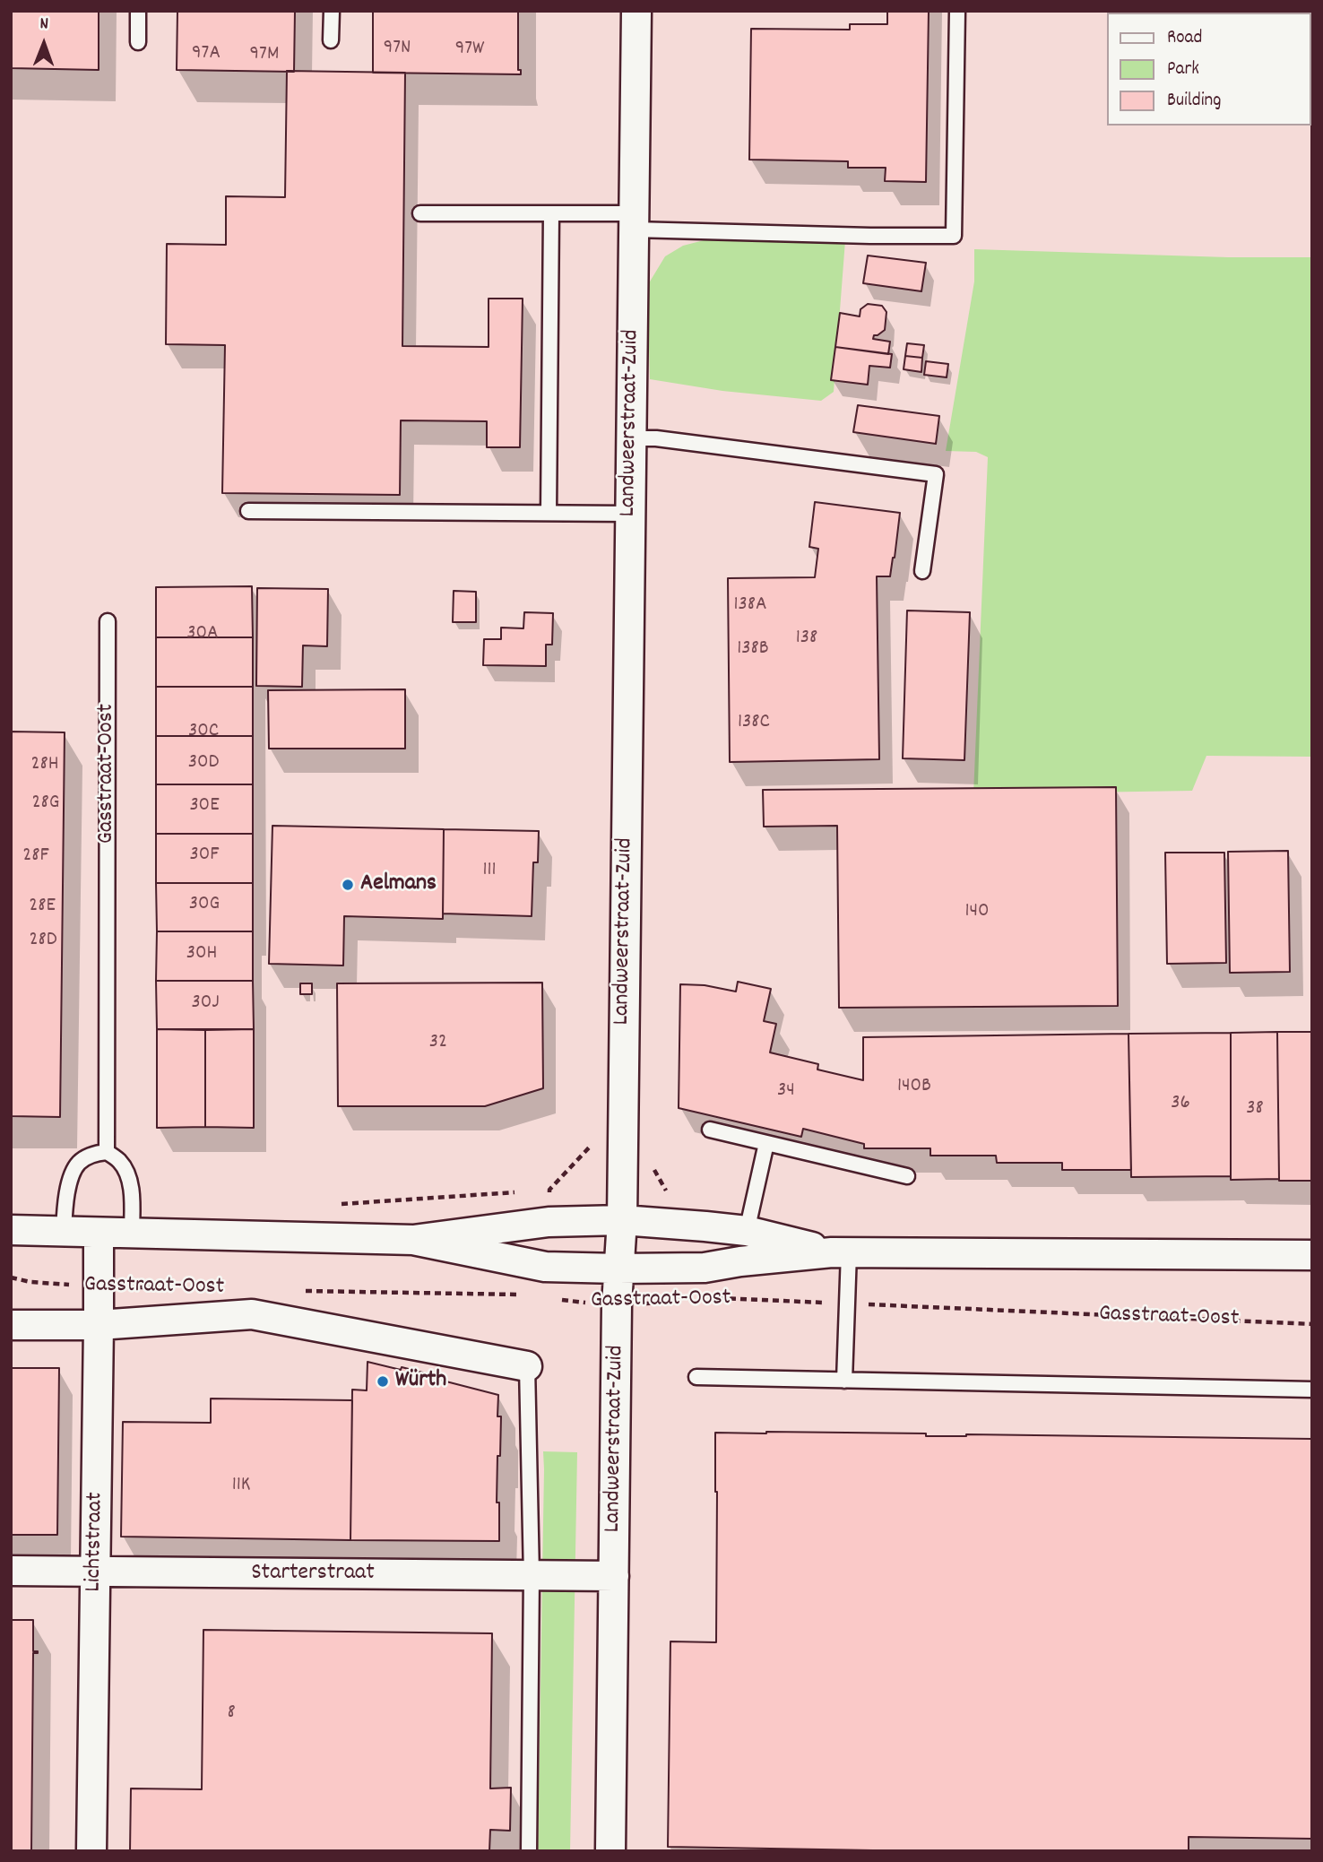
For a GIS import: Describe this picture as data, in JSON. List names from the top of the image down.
{
  "streets": {
    "street": [
      "Landweerstraat-Zuid",
      "Gasstraat-Oost",
      "Lichtstraat",
      "Starterstraat"
    ]
  },
  "crossings": [
    ["Landweerstraat-Zuid", "Gasstraat-Oost"],
    ["Landweerstraat-Zuid", "Starterstraat"],
    ["Gasstraat-Oost", "Lichtstraat"],
    ["Lichtstraat", "Starterstraat"]
  ],
  "places": ["Aelmans", "Würth"],
  "house_numbers": [
    "97N",
    "97W",
    "97A",
    "97M",
    "138A",
    "30A",
    "138",
    "138B",
    "138C",
    "30C",
    "30D",
    "28H",
    "28G",
    "30E",
    "30F",
    "28F",
    "111",
    "30G",
    "28E",
    "140",
    "28D",
    "30H",
    "30J",
    "32",
    "140B",
    "34",
    "36",
    "38",
    "11K",
    "8"
  ],
  "legend": ["Road", "Park", "Building"],
  "north": "top"
}
